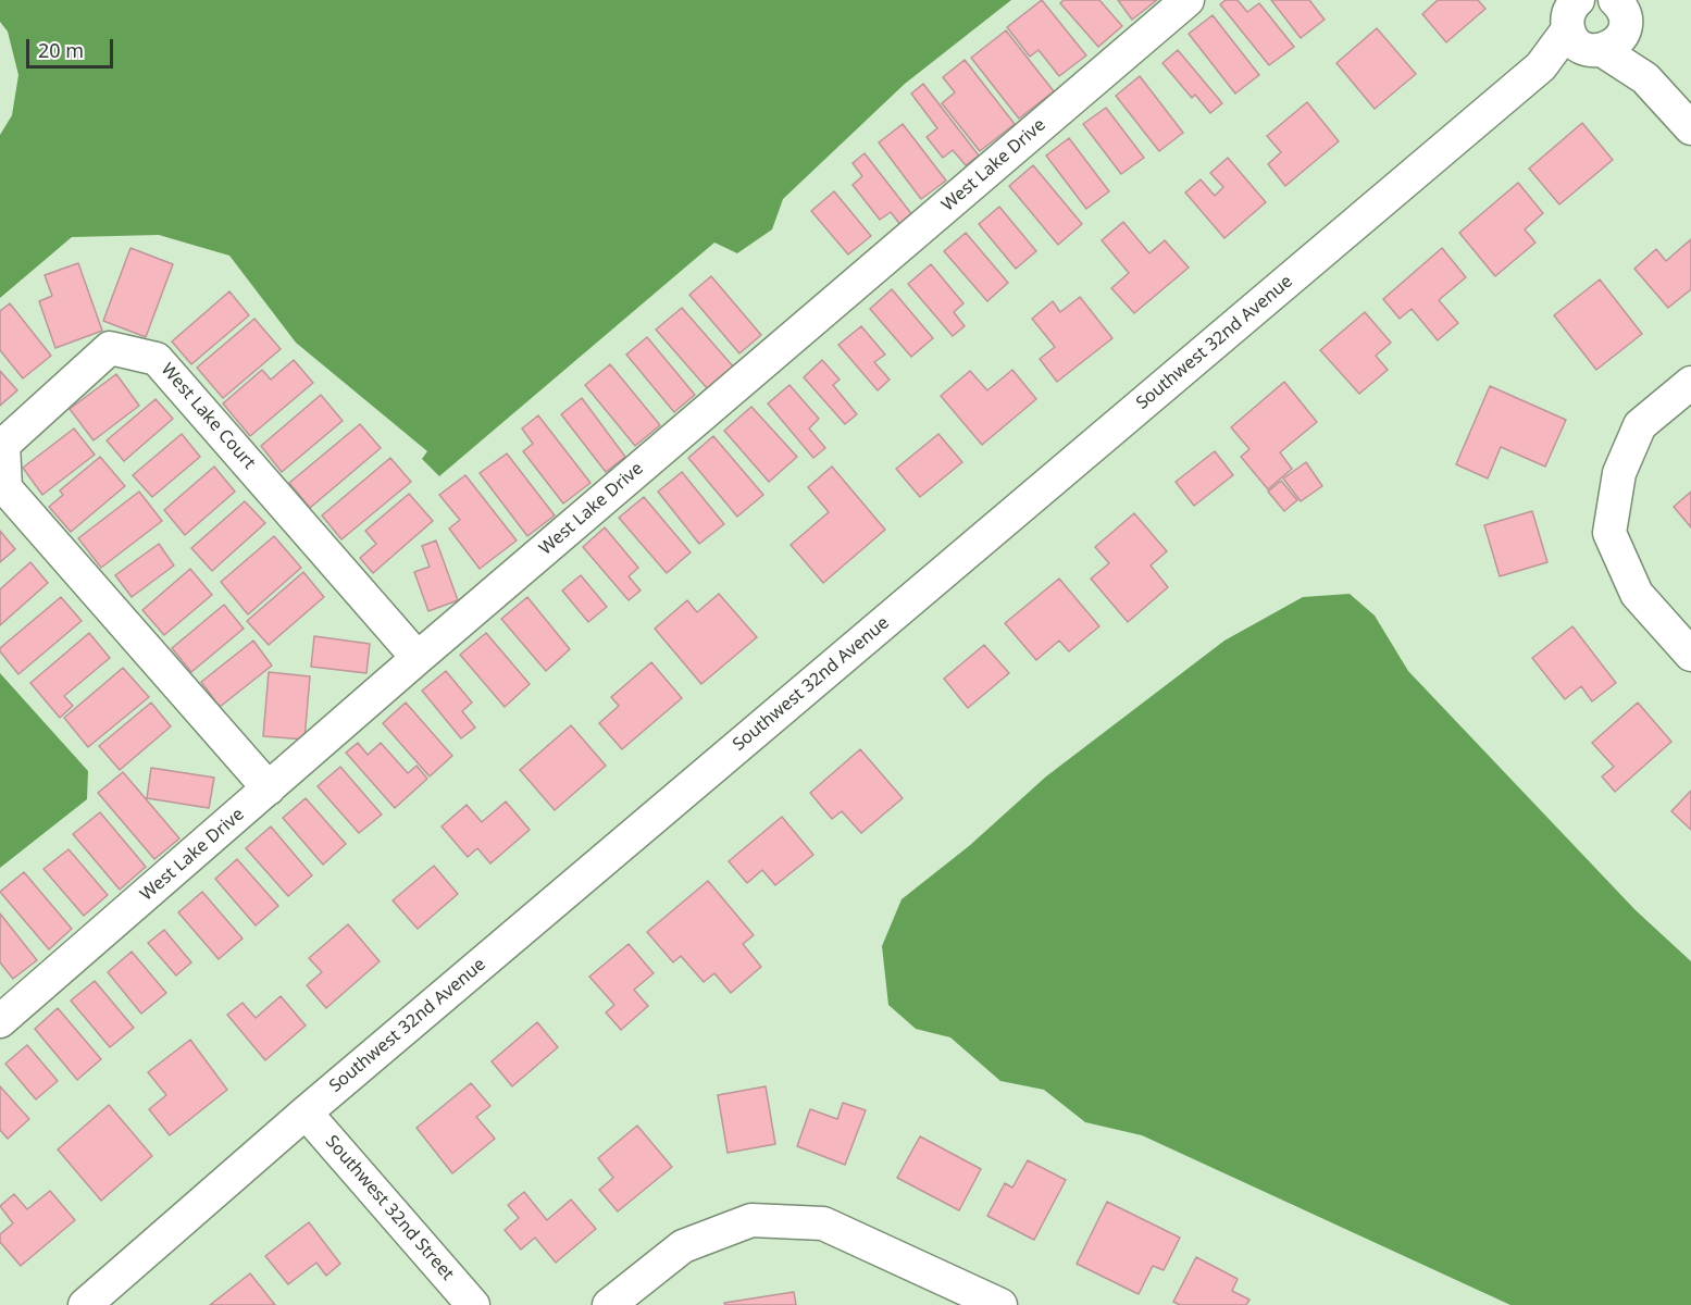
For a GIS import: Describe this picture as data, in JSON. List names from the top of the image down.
{
  "streets": {
    "street": [
      "West Lake Drive",
      "Southwest 32nd Avenue",
      "West Lake Court",
      "Southwest 32nd Street"
    ]
  },
  "crossings": [
    ["West Lake Drive", "West Lake Court"],
    ["Southwest 32nd Avenue", "Southwest 32nd Street"]
  ],
  "scale_bar": "20 m"
}
